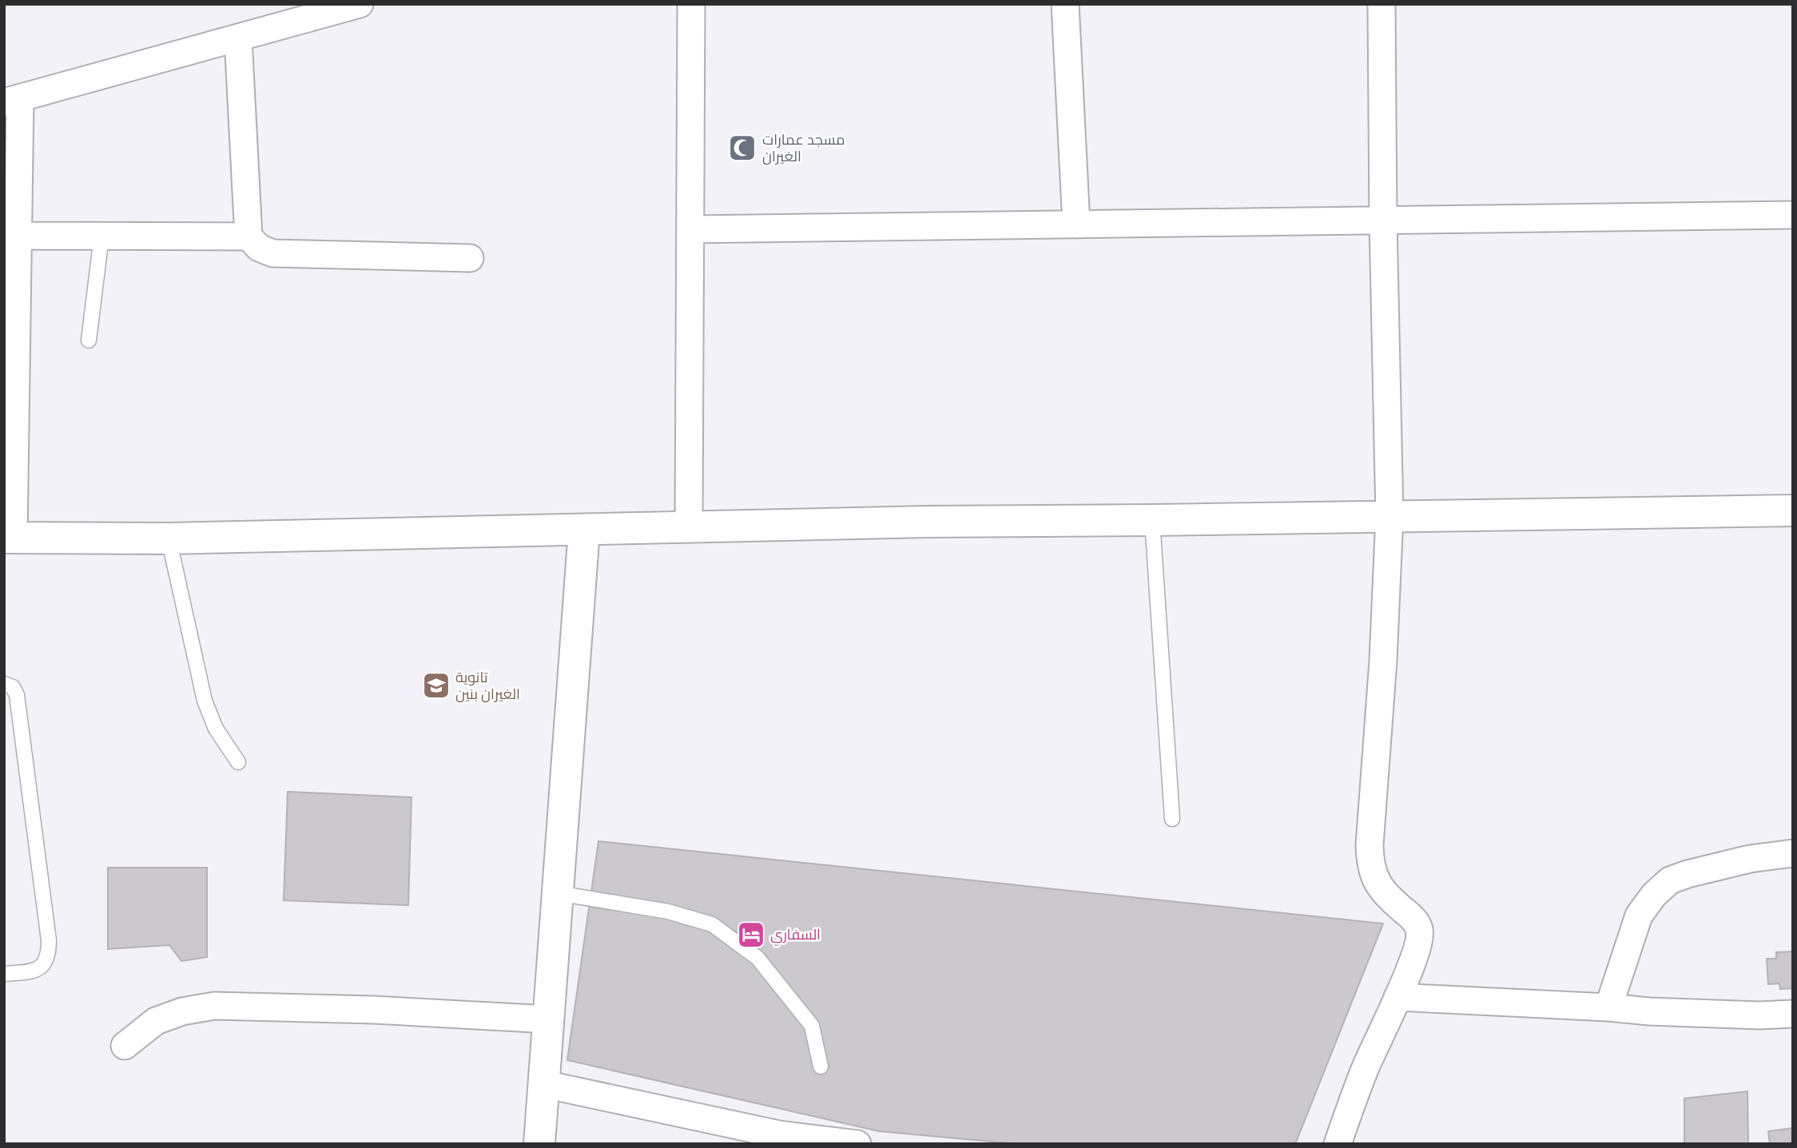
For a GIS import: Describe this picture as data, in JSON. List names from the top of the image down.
{
  "places": {
    "mosque": ["مسجد عمارات الغيران"],
    "school or university": ["تانوية الغيران بنين"],
    "hotel": ["السفاري"]
  }
}
